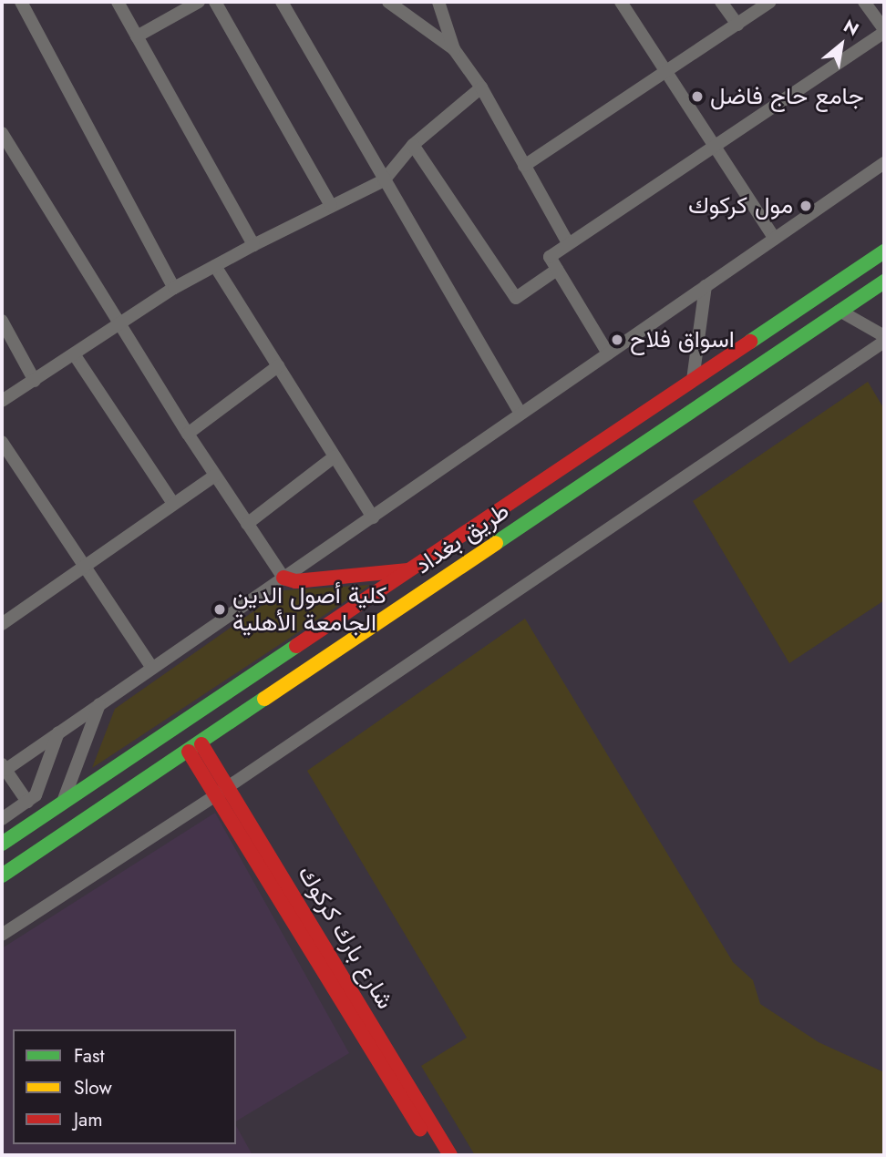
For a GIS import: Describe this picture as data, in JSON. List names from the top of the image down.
{
  "streets": {
    "main road": ["طريق بغداد", "شارع بارك كركوك"]
  },
  "places": [
    "جامع حاج فاضل",
    "مول كركوك",
    "اسواق فلاح",
    "كلية أصول الدين الجامعة الأهلية"
  ],
  "legend": ["Fast", "Slow", "Jam"],
  "north": "top right"
}
